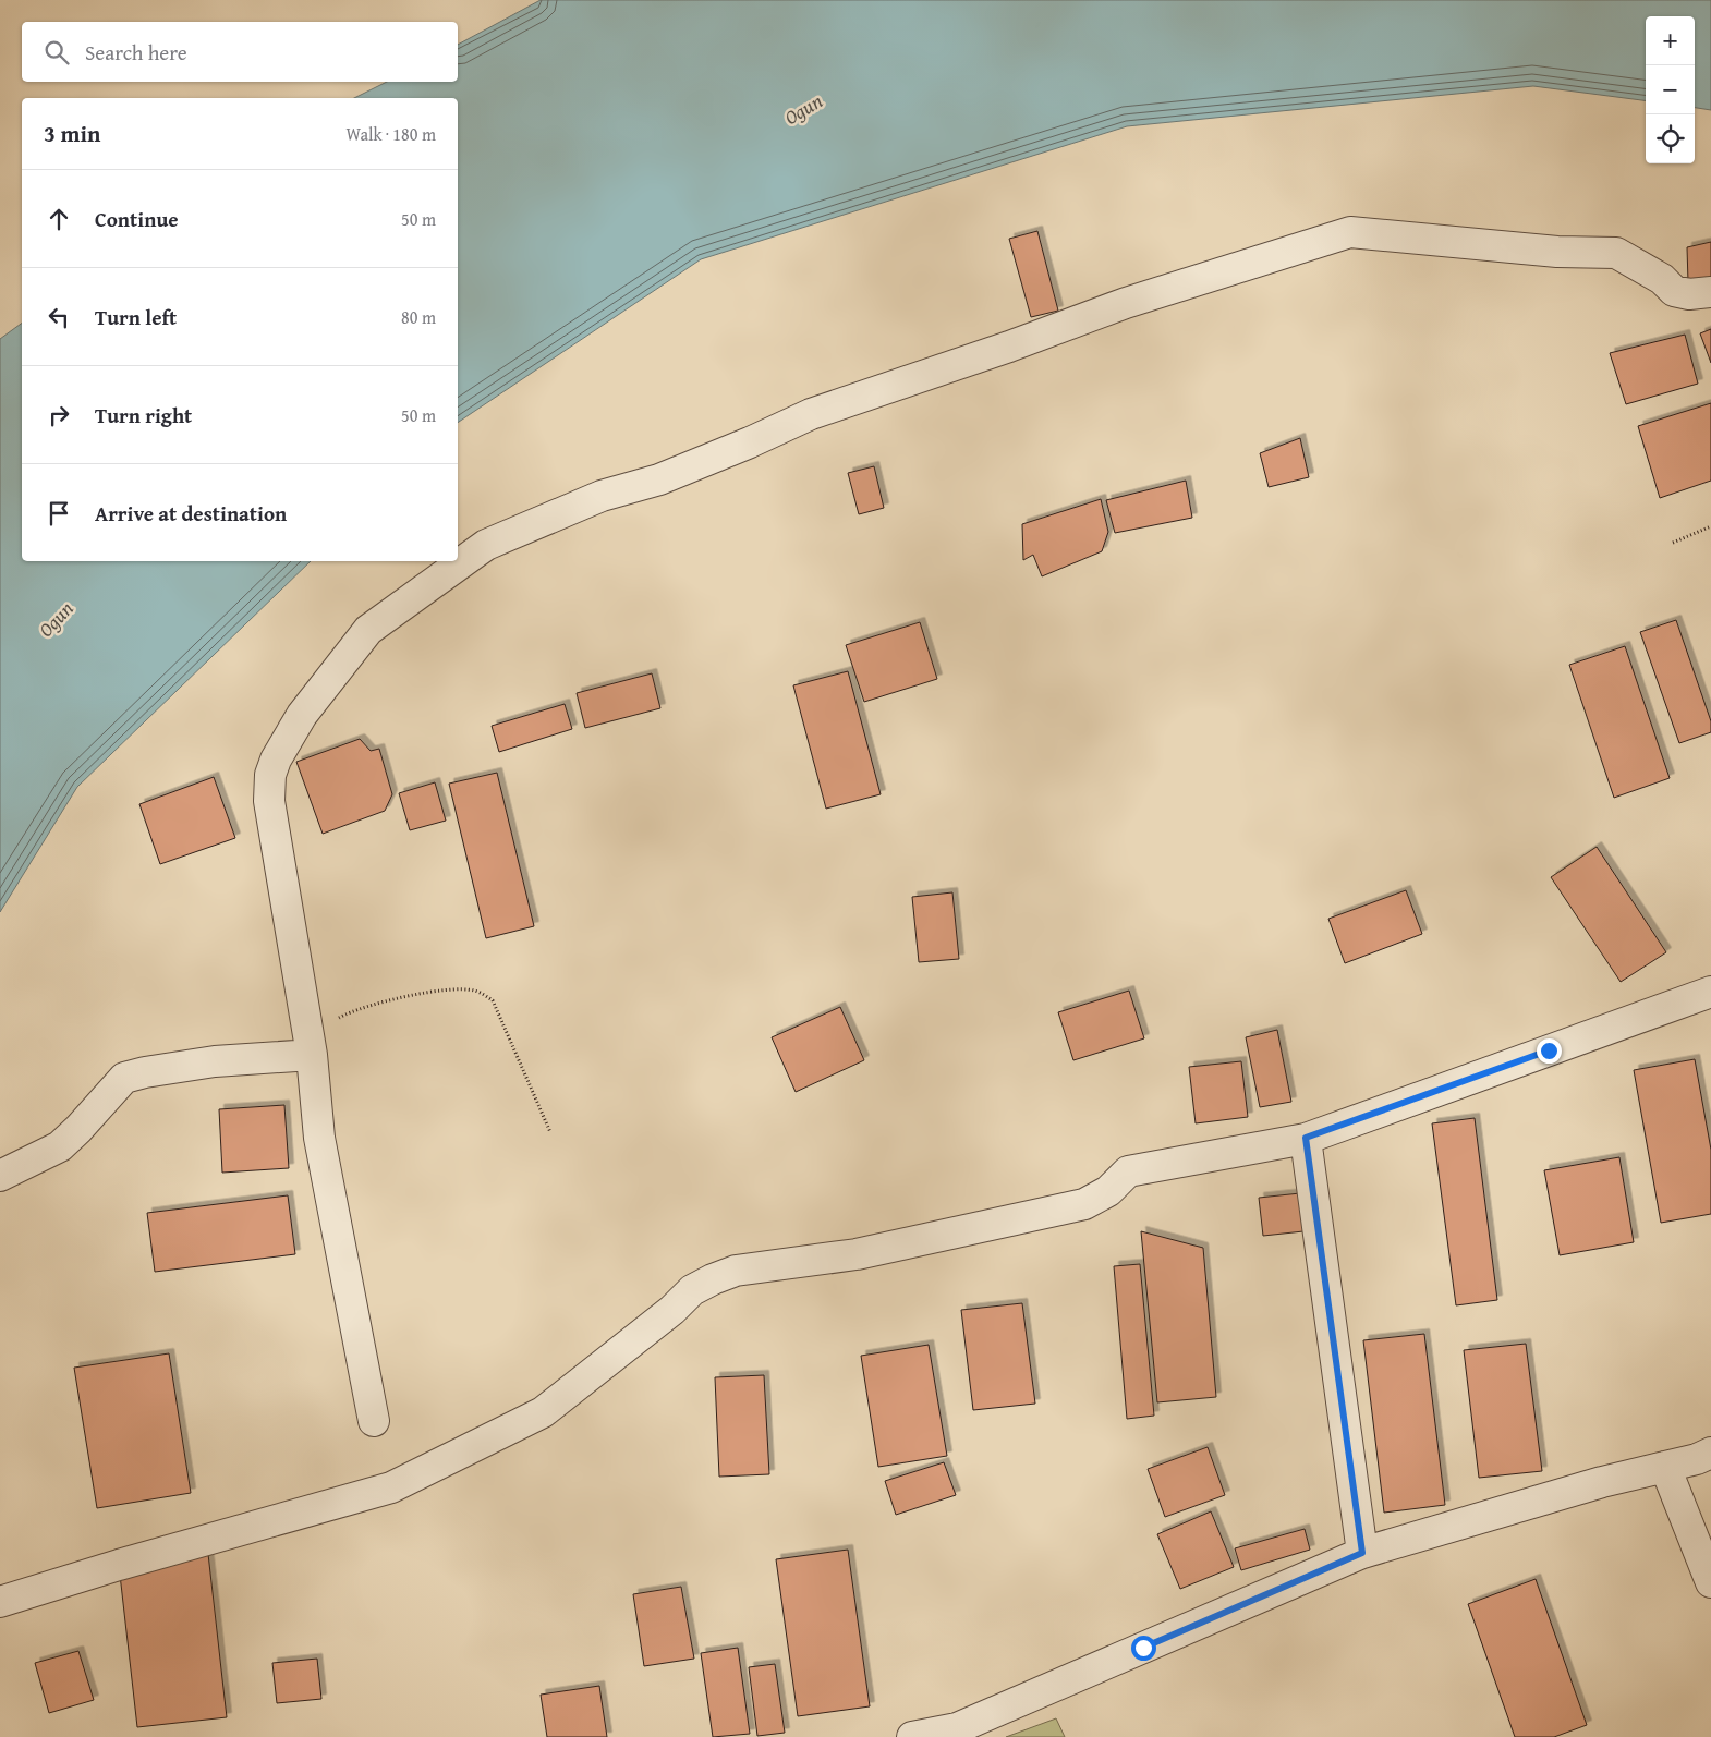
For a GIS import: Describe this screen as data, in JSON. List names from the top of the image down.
{
  "water": ["Ogun"],
  "page": {
    "map_buttons": ["+", "−"],
    "search": "Search here",
    "heading": ["3 min", "Walk · 180 m"],
    "list": [
      ["Continue", "50 m"],
      ["Turn left", "80 m"],
      ["Turn right", "50 m"],
      "Arrive at destination"
    ]
  }
}
